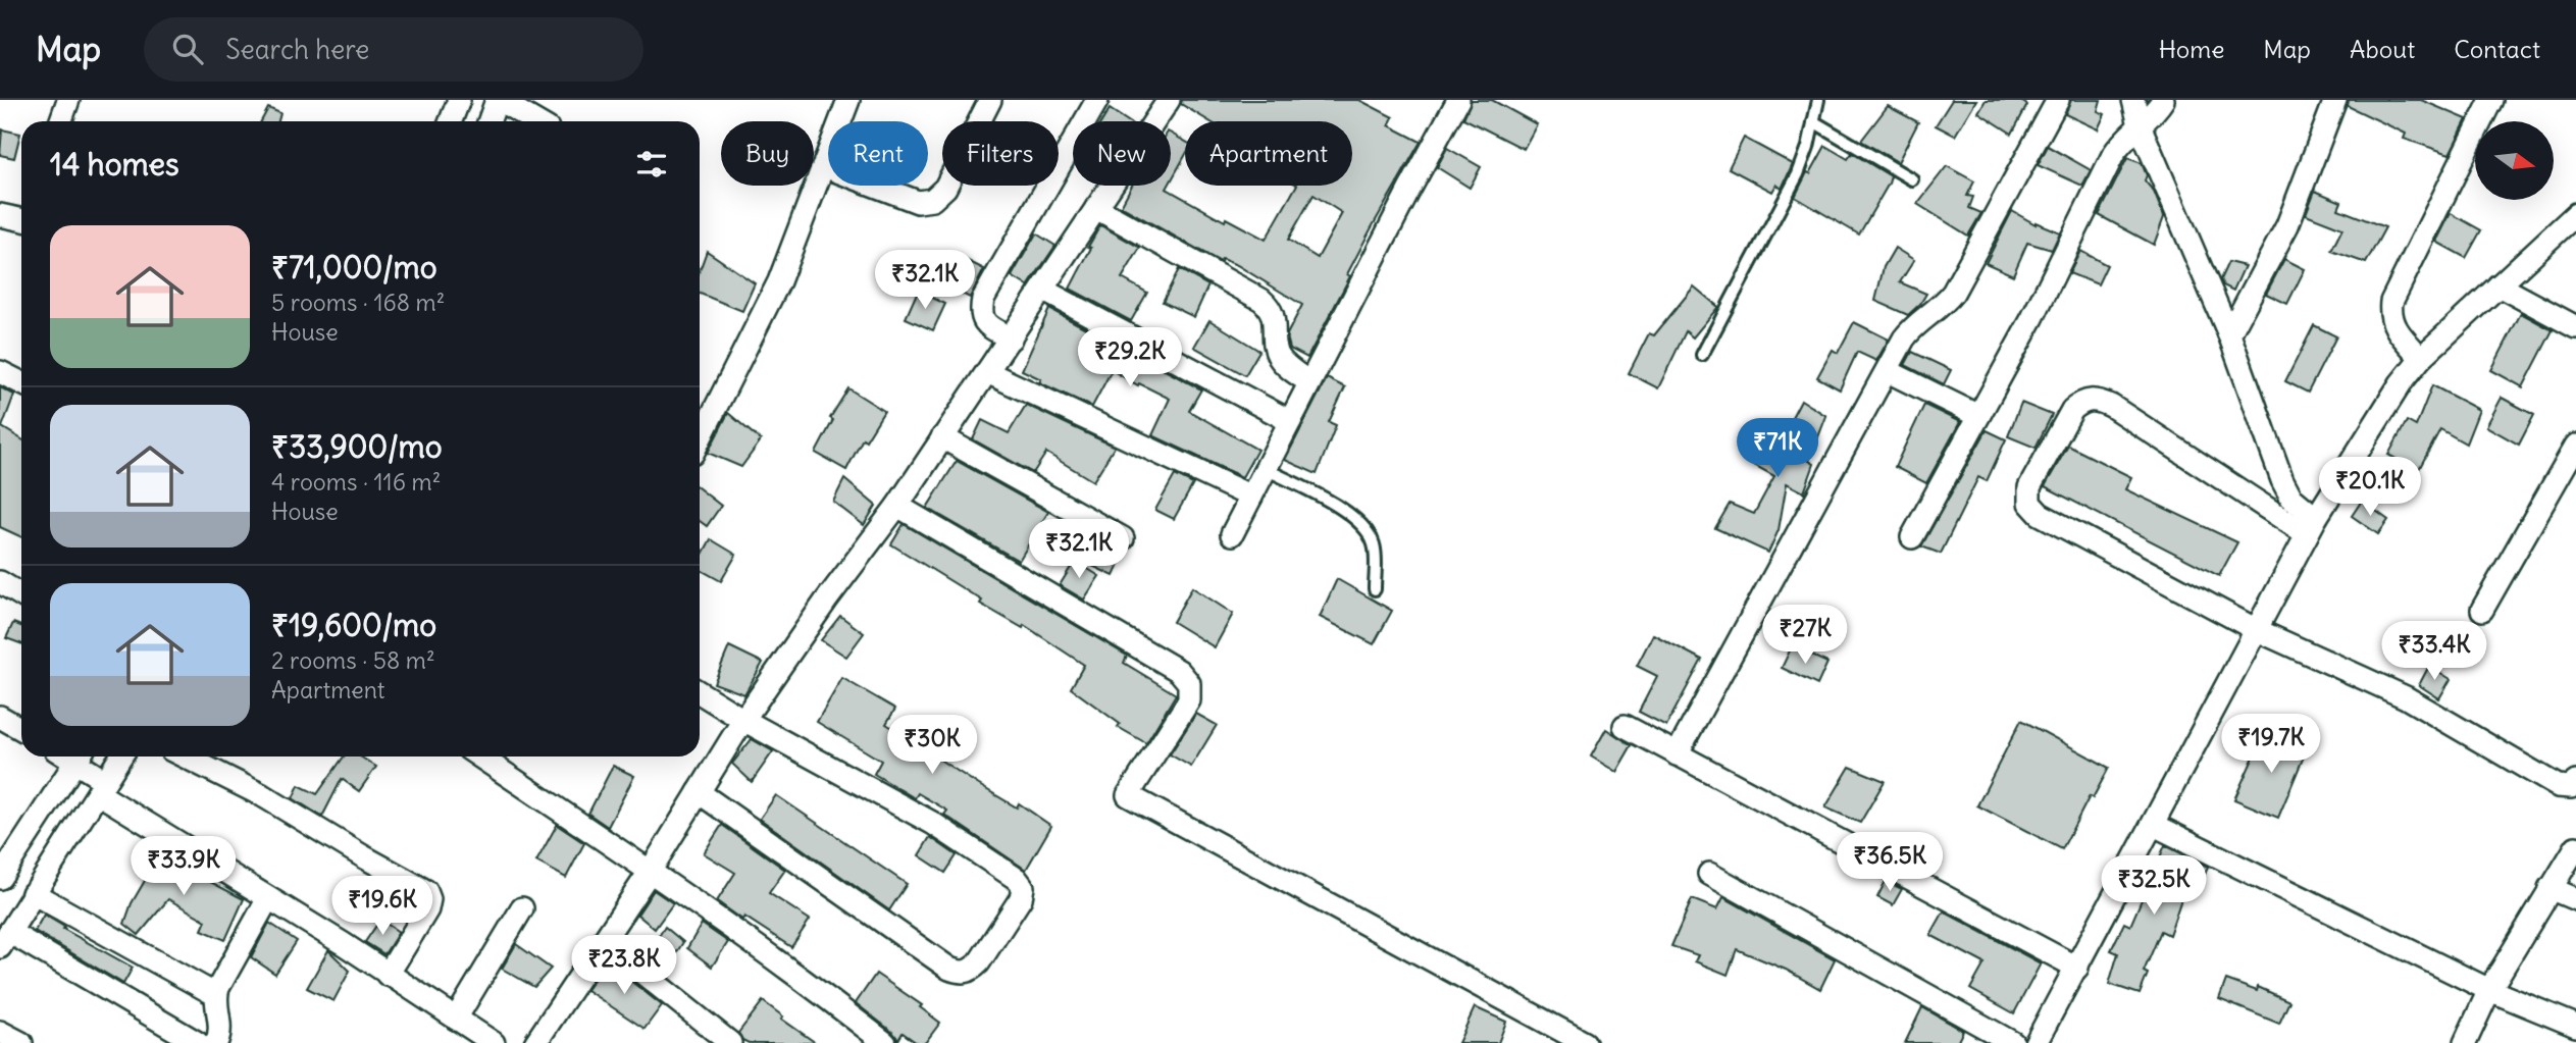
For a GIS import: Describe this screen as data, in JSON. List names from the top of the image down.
{
  "north": "right",
  "page": {
    "header": "Map",
    "search": "Search here",
    "nav": [
      "Home",
      "Map",
      "About",
      "Contact"
    ],
    "chip": [
      "Buy",
      "Rent",
      "Filters",
      "New",
      "Apartment"
    ],
    "heading": "14 homes",
    "list": [
      {
        "name": "₹71,000/mo",
        "note": "5 rooms · 168 m² · House"
      },
      {
        "name": "₹33,900/mo",
        "note": "4 rooms · 116 m² · House"
      },
      {
        "name": "₹19,600/mo",
        "note": "2 rooms · 58 m² · Apartment"
      }
    ],
    "price": [
      "₹32.1K",
      "₹29.2K",
      "₹71K",
      "₹20.1K",
      "₹32.1K",
      "₹27K",
      "₹33.4K",
      "₹19.7K",
      "₹30K",
      "₹36.5K",
      "₹33.9K",
      "₹32.5K",
      "₹19.6K",
      "₹23.8K"
    ]
  }
}
